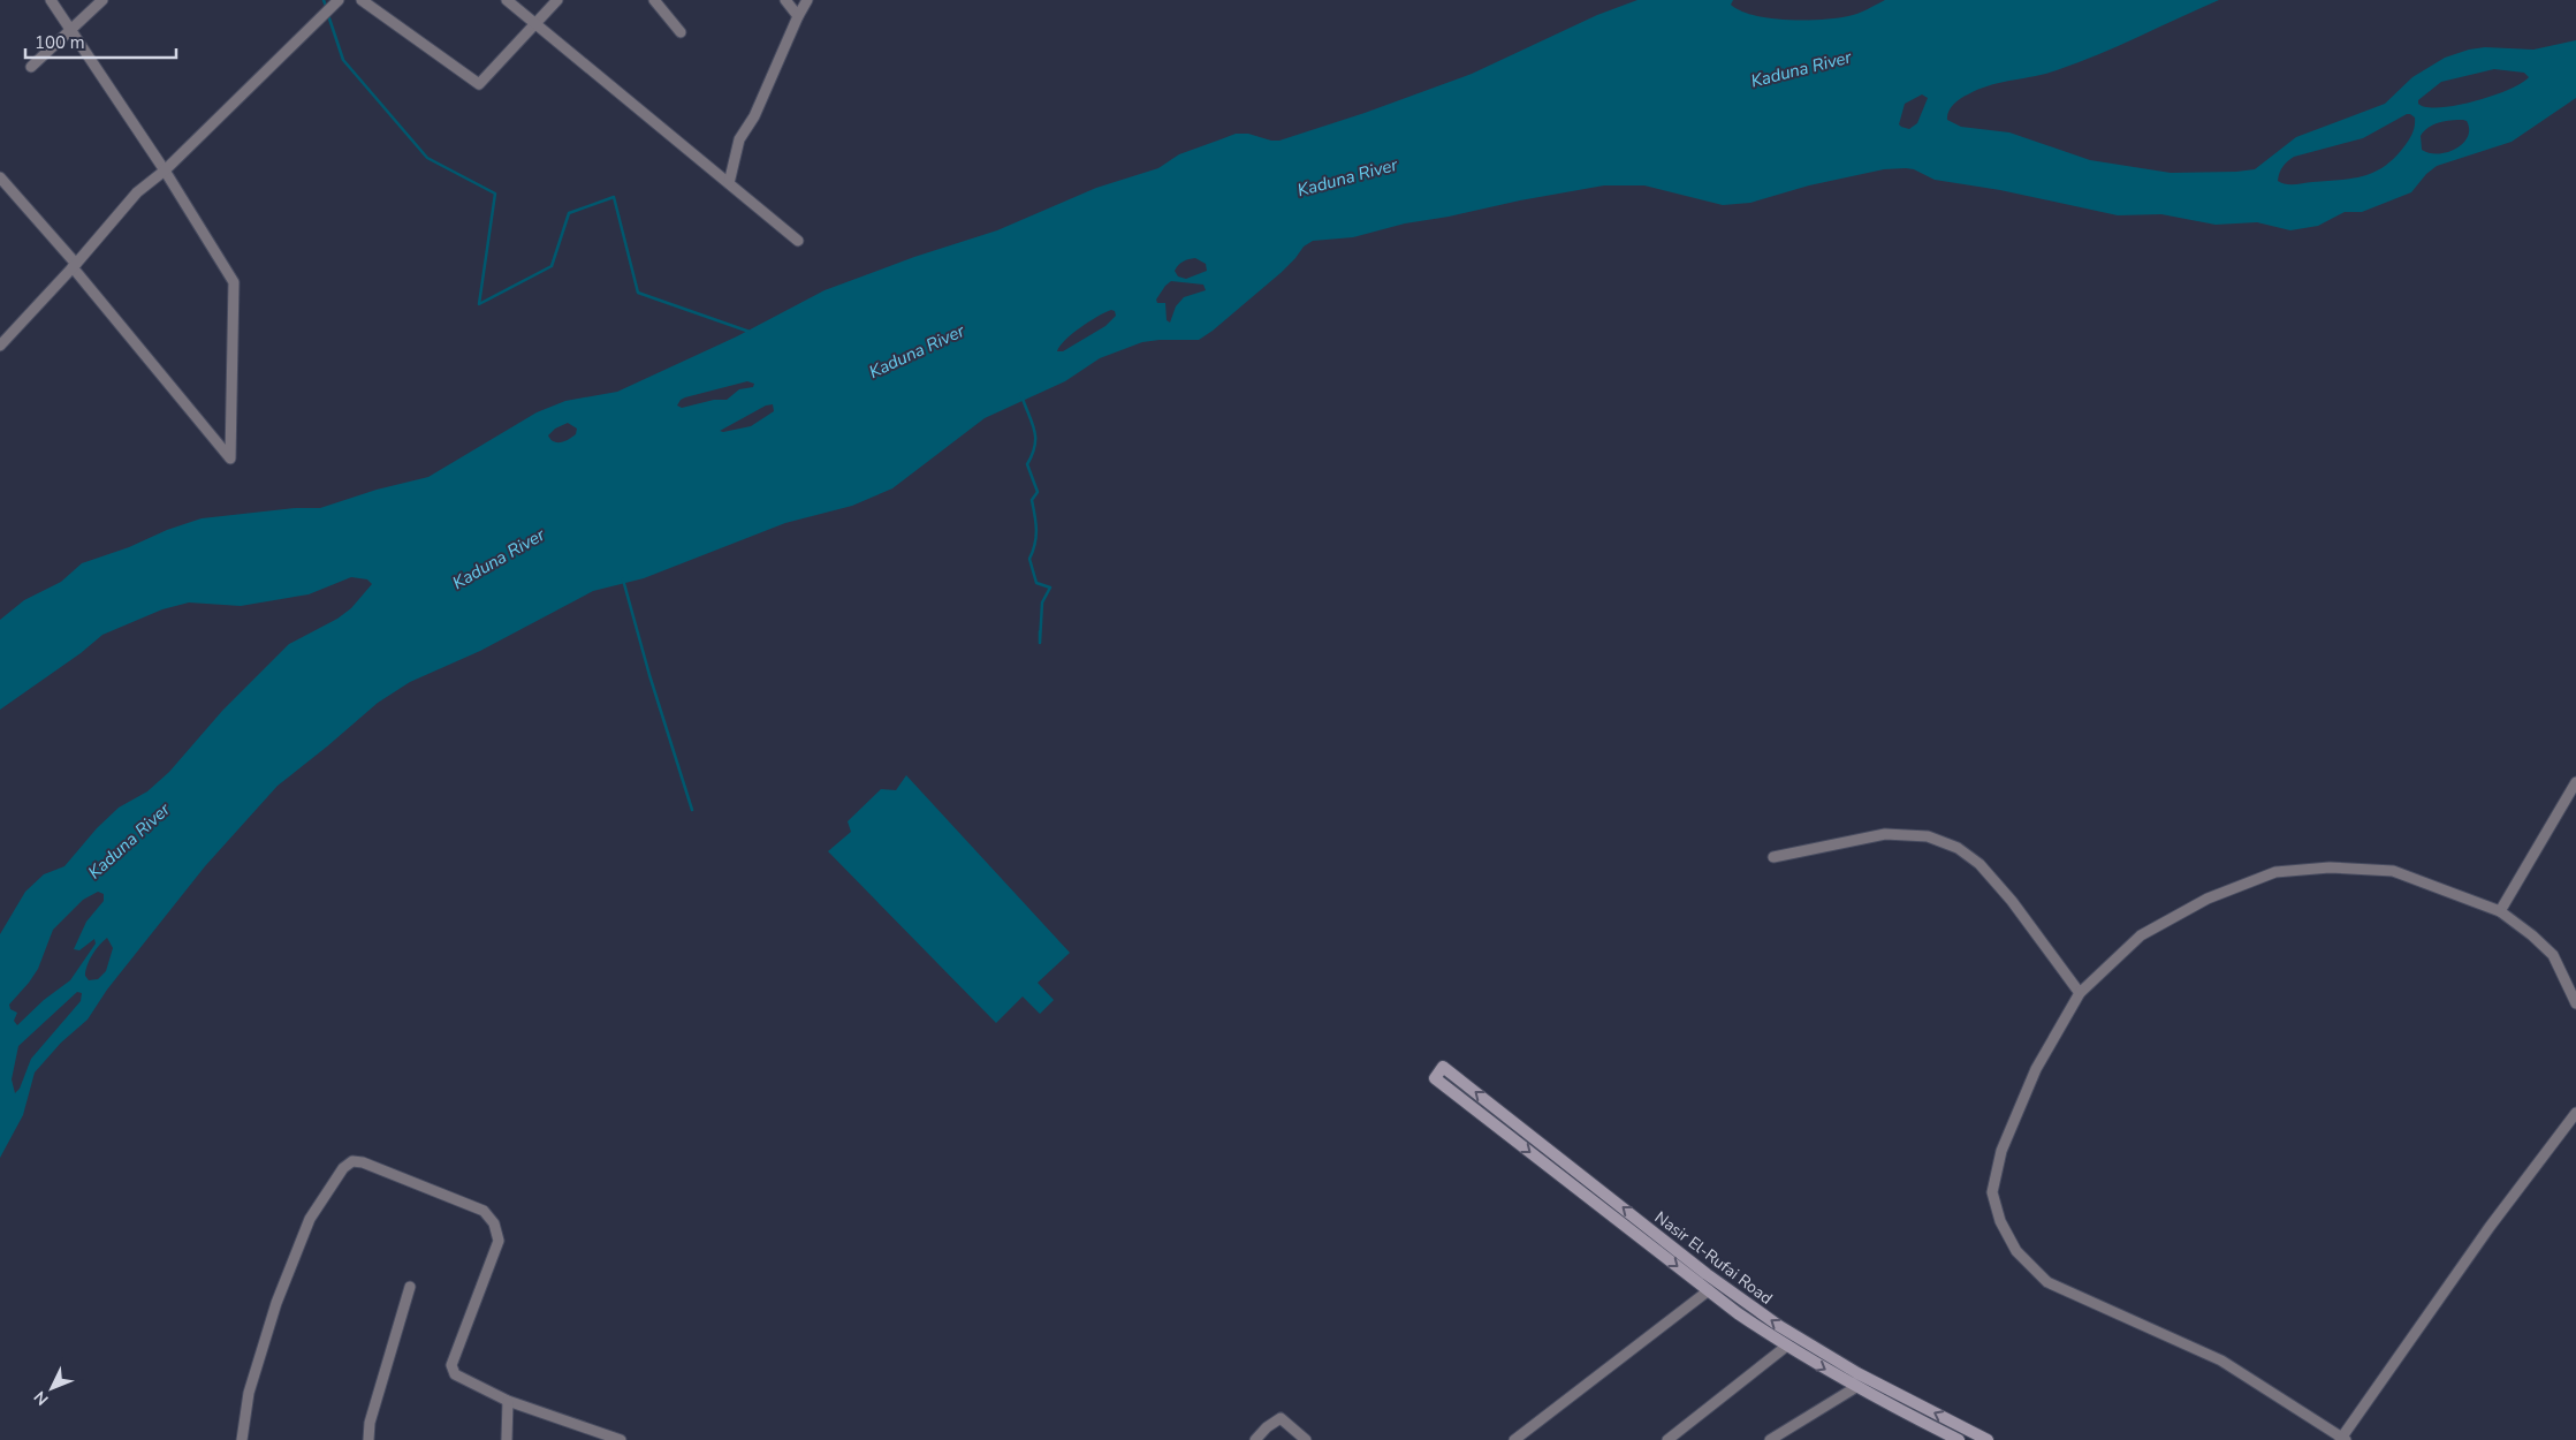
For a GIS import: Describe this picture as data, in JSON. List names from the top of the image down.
{
  "streets": {
    "main road": ["Nasir El-Rufai Road"]
  },
  "water": ["Kaduna River"],
  "scale_bar": "100 m",
  "north": "bottom left"
}
